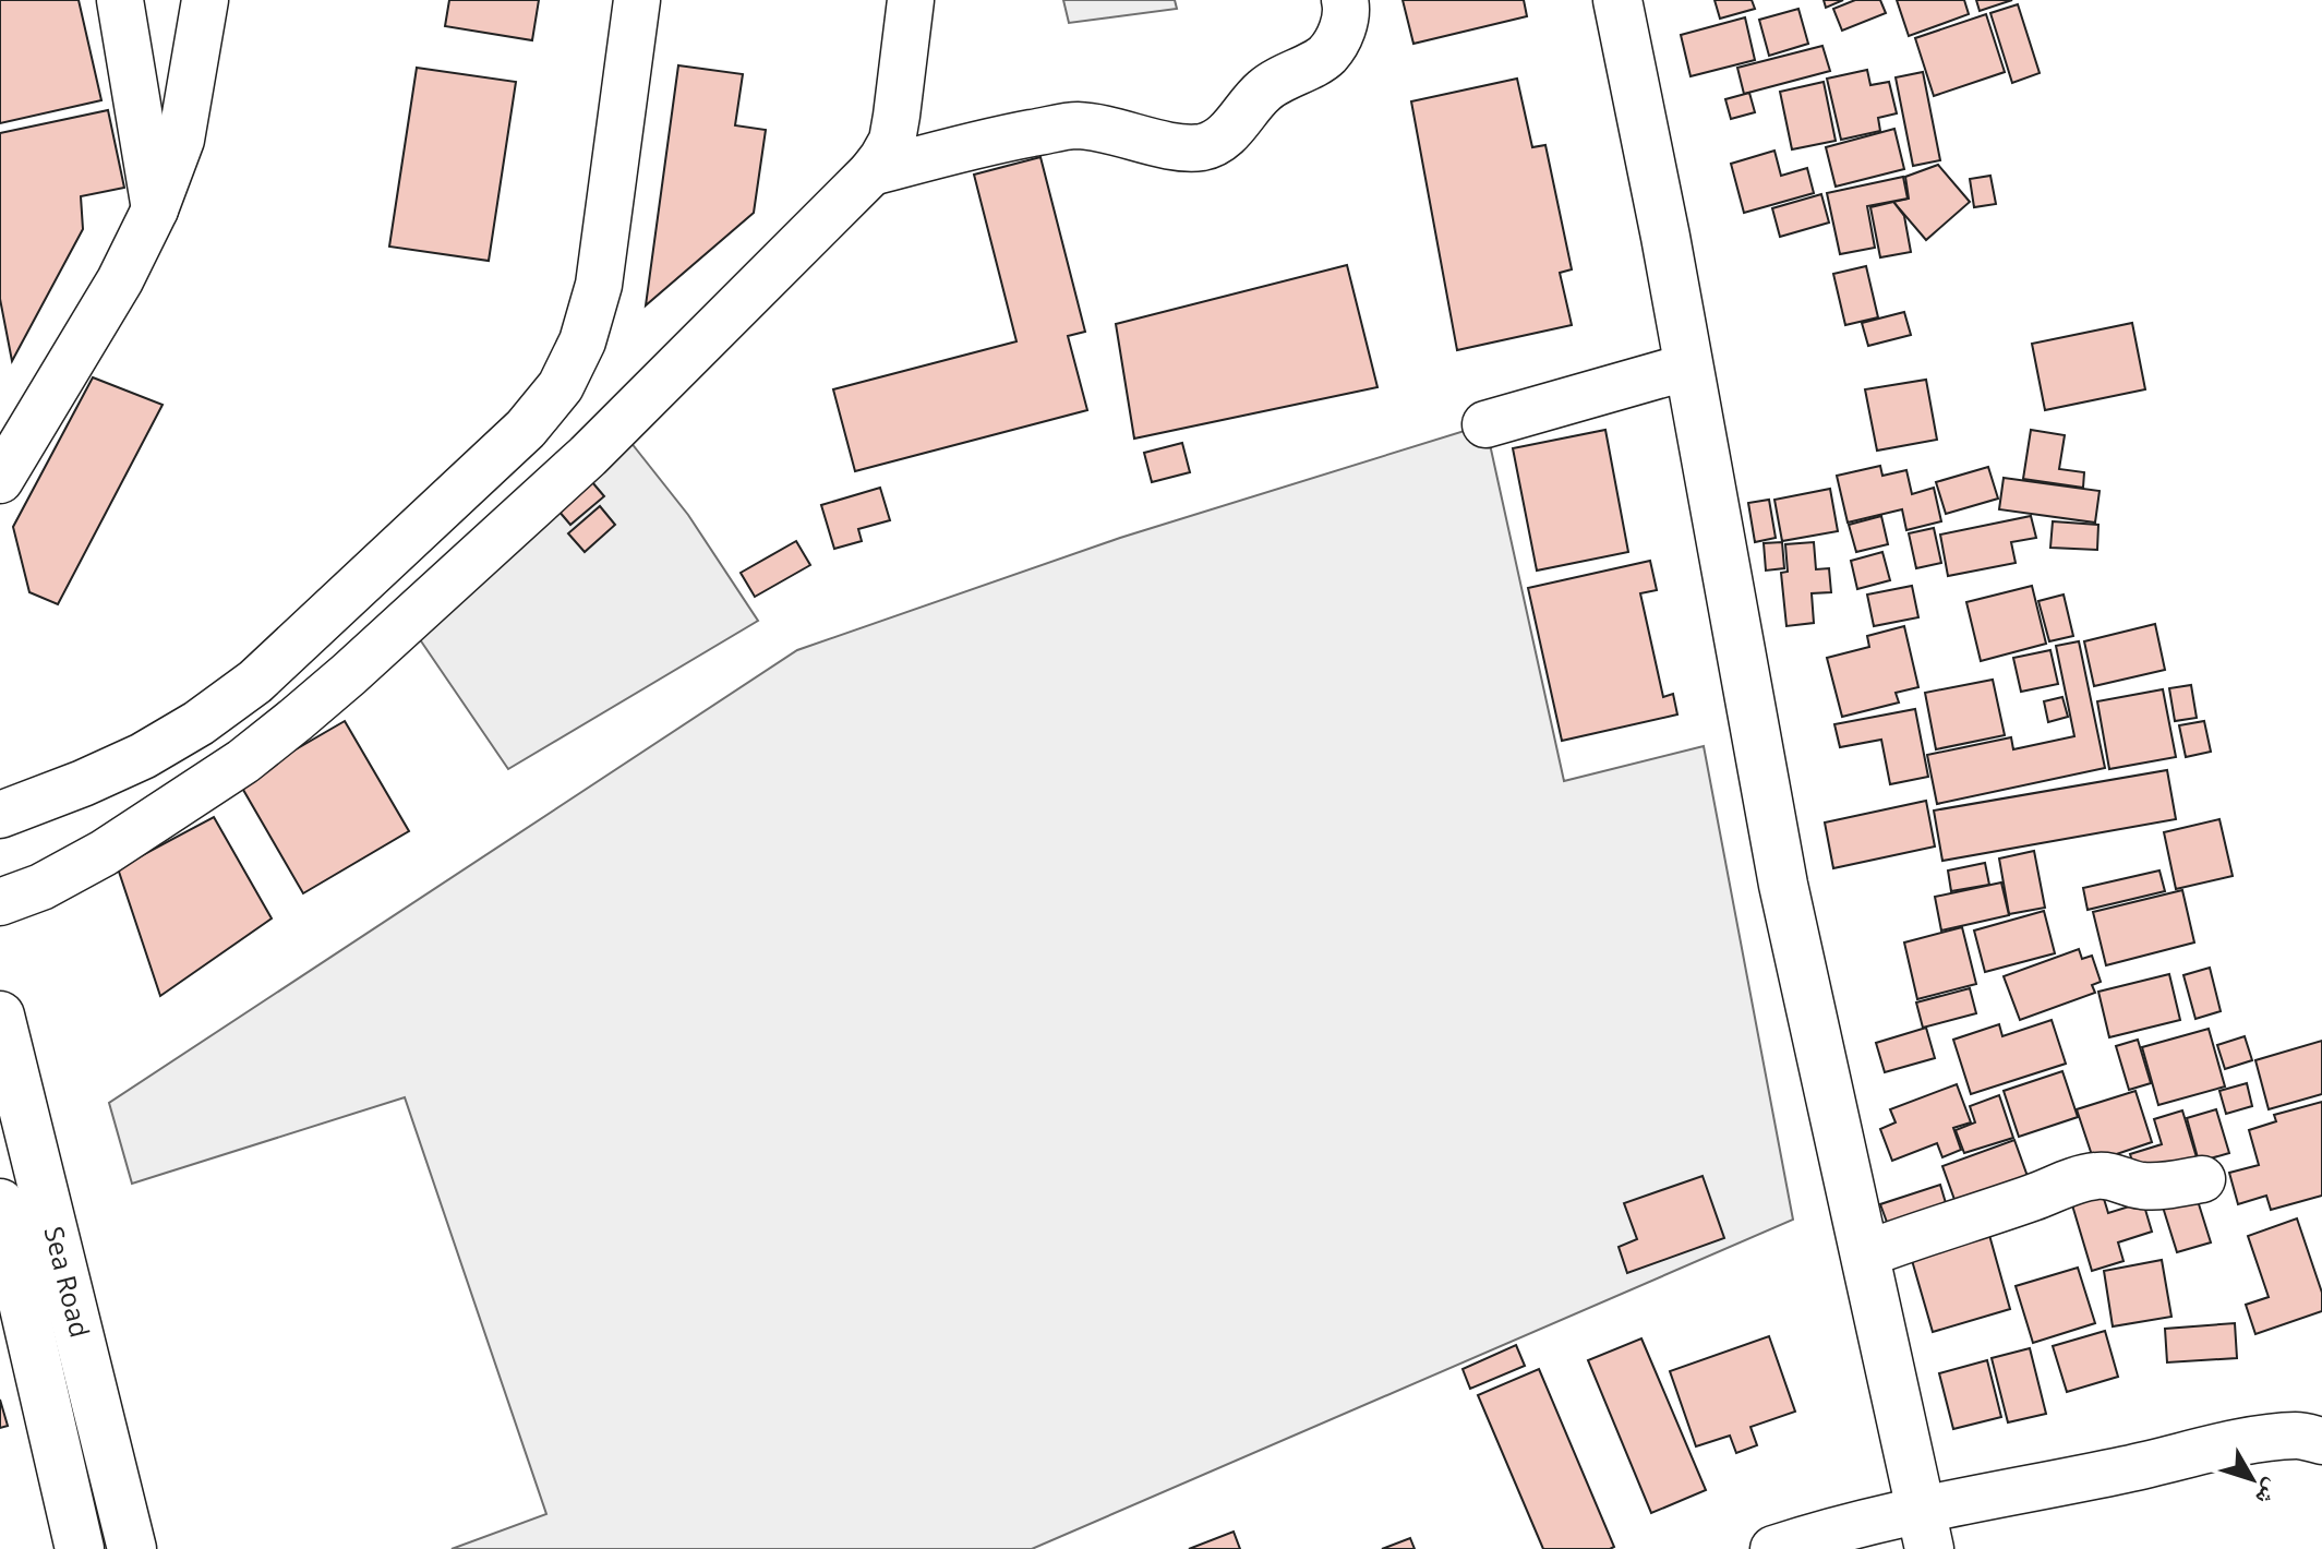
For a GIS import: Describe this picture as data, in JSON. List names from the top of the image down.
{
  "streets": {
    "main road": ["Sea Road"]
  },
  "north": "bottom right"
}
